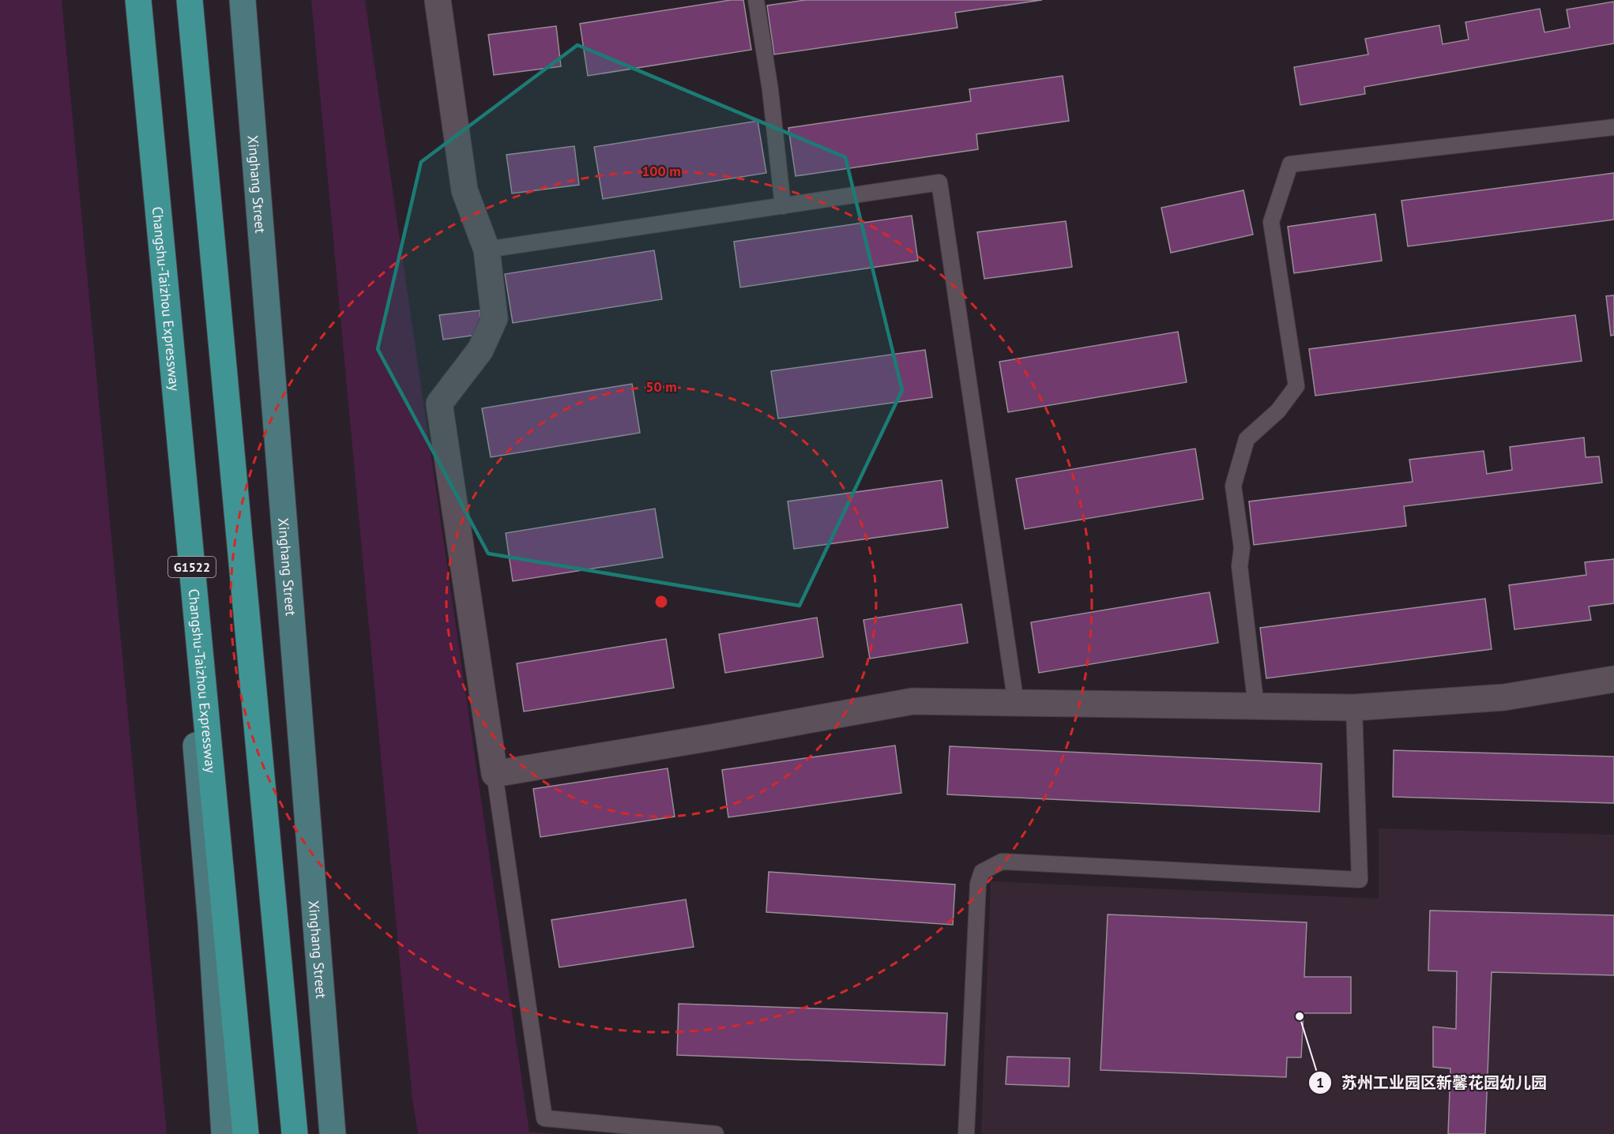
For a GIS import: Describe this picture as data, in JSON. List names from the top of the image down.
{
  "streets": {
    "highway": ["Changshu-Taizhou Expressway", "G1522"],
    "main road": ["Xinghang Street"]
  },
  "places": ["苏州工业园区新馨花园幼儿园"],
  "rings": ["100 m", "50 m"]
}
